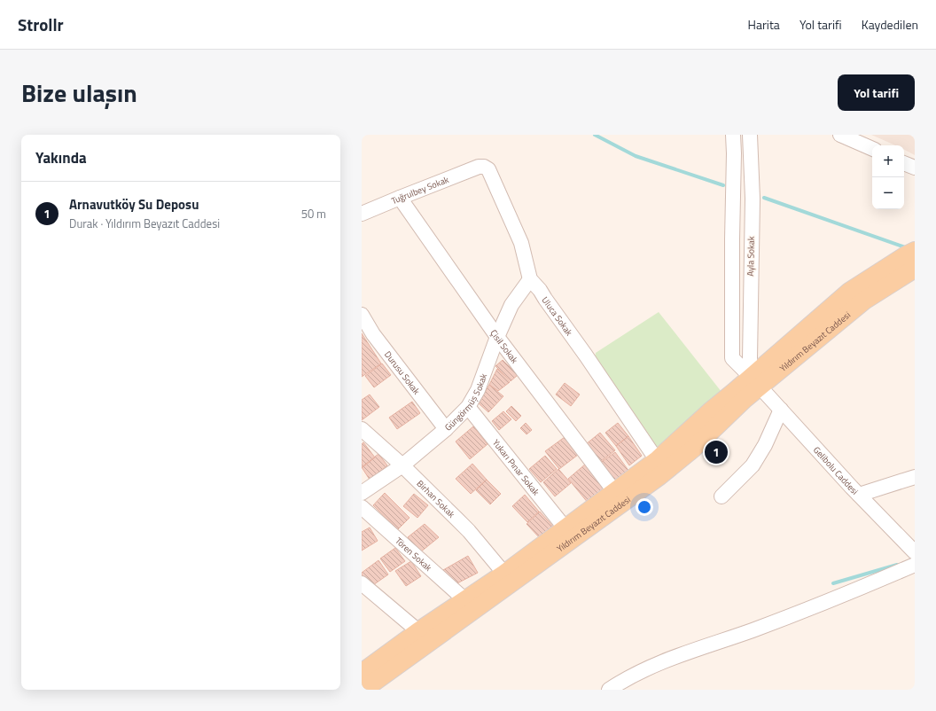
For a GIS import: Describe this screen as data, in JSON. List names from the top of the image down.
{
  "streets": {
    "main road": ["Yıldırım Beyazıt Caddesi"],
    "street": [
      "Tuğrulbey Sokak",
      "Ayla Sokak",
      "Uluca Sokak",
      "Çisil Sokak",
      "Durusu Sokak",
      "Güngörmüş Sokak",
      "Yukarı Pınar Sokak",
      "Gelibolu Caddesi",
      "Birhan Sokak",
      "Tören Sokak"
    ]
  },
  "crossings": [
    ["Tuğrulbey Sokak", "Uluca Sokak"],
    ["Tuğrulbey Sokak", "Çisil Sokak"],
    ["Ayla Sokak", "Yıldırım Beyazıt Caddesi"],
    ["Ayla Sokak", "Gelibolu Caddesi"],
    ["Uluca Sokak", "Güngörmüş Sokak"],
    ["Yıldırım Beyazıt Caddesi", "Gelibolu Caddesi"],
    ["Çisil Sokak", "Güngörmüş Sokak"],
    ["Durusu Sokak", "Güngörmüş Sokak"],
    ["Güngörmüş Sokak", "Yukarı Pınar Sokak"],
    ["Güngörmüş Sokak", "Birhan Sokak"]
  ],
  "page": {
    "header": "Strollr",
    "nav": ["Harita", "Yol tarifi", "Kaydedilen"],
    "title": "Bize ulaşın",
    "buttons": "Yol tarifi",
    "heading": "Yakında",
    "map_buttons": ["+", "−"],
    "list": [
      {
        "mark": "1",
        "name": "Arnavutköy Su Deposu",
        "note": "Durak · Yıldırım Beyazıt Caddesi",
        "value": "50 m"
      }
    ],
    "pins": "1"
  }
}
